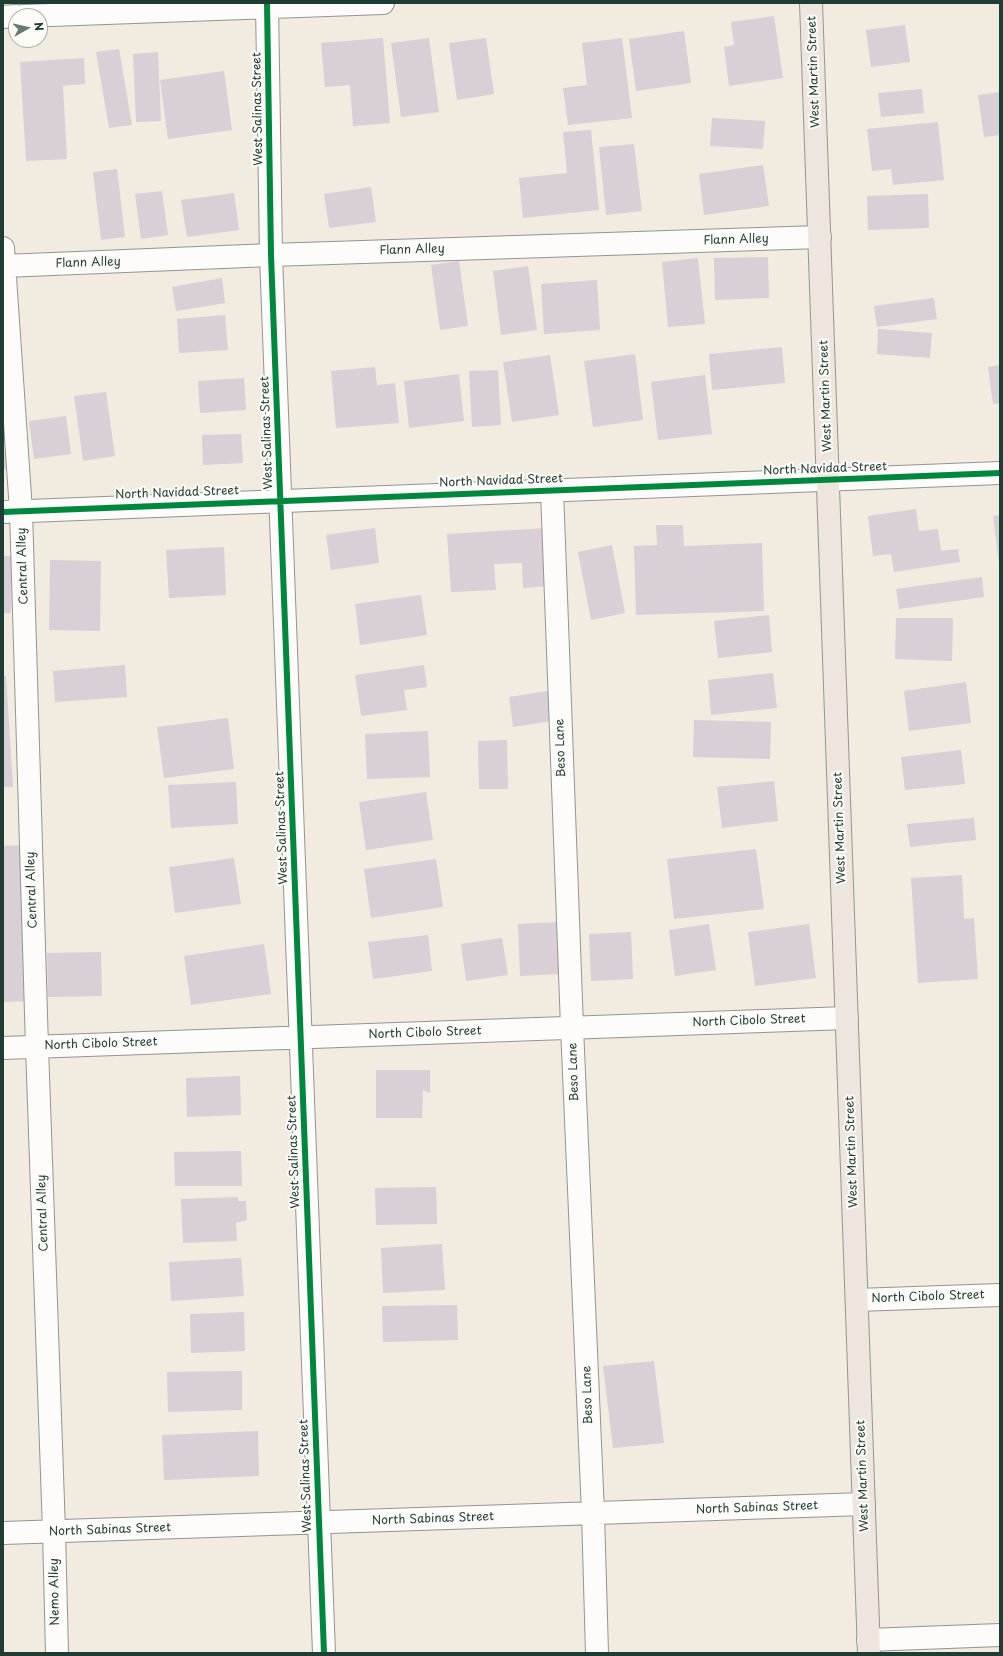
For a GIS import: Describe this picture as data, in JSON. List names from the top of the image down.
{
  "streets": {
    "main road": ["West Martin Street"],
    "street": [
      "West Salinas Street",
      "Flann Alley",
      "North Navidad Street",
      "Central Alley",
      "Beso Lane",
      "North Cibolo Street",
      "North Sabinas Street",
      "Nemo Alley"
    ]
  },
  "crossings": [
    ["West Martin Street", "Flann Alley"],
    ["West Martin Street", "North Navidad Street"],
    ["West Martin Street", "North Cibolo Street"],
    ["West Martin Street", "North Sabinas Street"],
    ["West Salinas Street", "Flann Alley"],
    ["West Salinas Street", "North Navidad Street"],
    ["West Salinas Street", "North Cibolo Street"],
    ["West Salinas Street", "North Sabinas Street"],
    ["Flann Alley", "Central Alley"],
    ["North Navidad Street", "Central Alley"],
    ["North Navidad Street", "Beso Lane"],
    ["Central Alley", "North Cibolo Street"],
    ["Central Alley", "North Sabinas Street"],
    ["Central Alley", "Nemo Alley"],
    ["Beso Lane", "North Cibolo Street"],
    ["Beso Lane", "North Sabinas Street"],
    ["North Sabinas Street", "Nemo Alley"]
  ],
  "north": "right"
}
